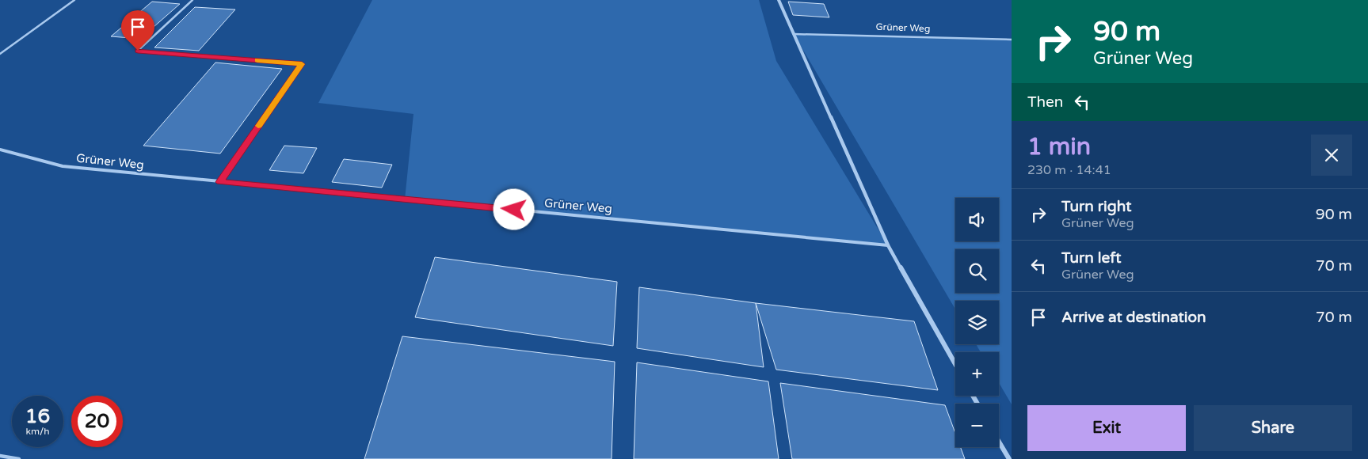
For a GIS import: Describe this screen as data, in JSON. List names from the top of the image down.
{
  "streets": {
    "lane": ["Grüner Weg"]
  },
  "page": {
    "turn": ["90 m", "Grüner Weg"],
    "then": "Then",
    "heading": ["1 min", "230 m · 14:41"],
    "list": [
      {
        "name": "Turn right",
        "note": "Grüner Weg",
        "value": "90 m"
      },
      {
        "name": "Turn left",
        "note": "Grüner Weg",
        "value": "70 m"
      },
      {
        "name": "Arrive at destination",
        "value": "70 m"
      }
    ],
    "map_buttons": ["+", "−"],
    "speed": "16 km/h",
    "limit": "20",
    "buttons": ["Exit", "Share"]
  }
}
